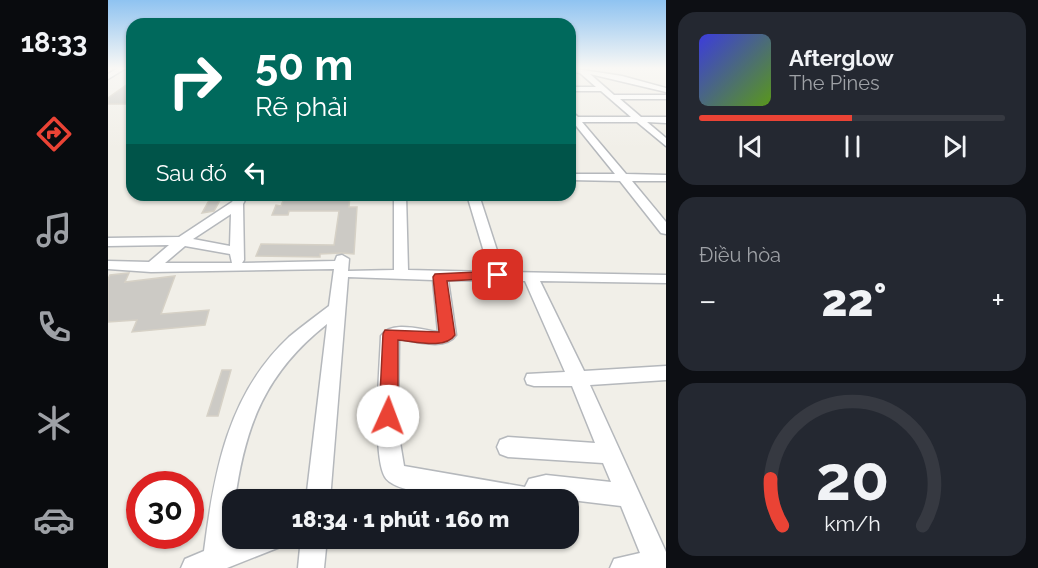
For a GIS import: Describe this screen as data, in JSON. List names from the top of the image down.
{
  "page": {
    "tabs": "18:33",
    "turn": ["50 m", "Rẽ phải"],
    "song": ["Afterglow", "The Pines"],
    "then": "Sau đó",
    "tile": "Điều hòa",
    "heat": ["−", "22°", "+"],
    "limit": "30",
    "trip": "18:34 · 1 phút · 160 m",
    "gauge": ["20", "km/h"]
  }
}
